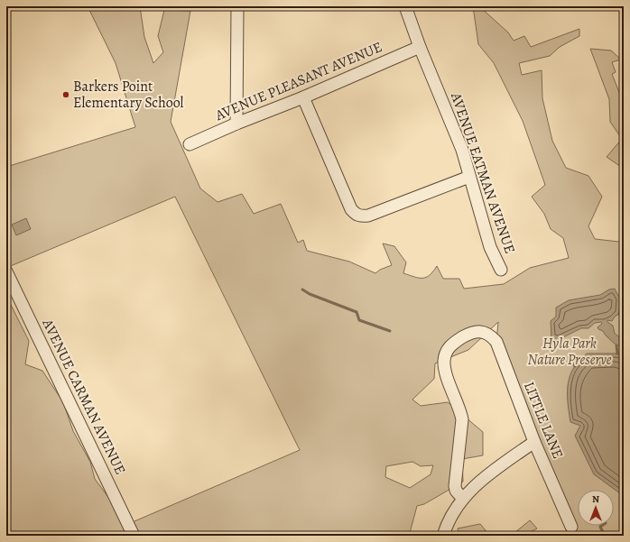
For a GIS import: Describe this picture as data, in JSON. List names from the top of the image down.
{
  "streets": {
    "street": [
      "AVENUE PLEASANT AVENUE",
      "AVENUE EATMAN AVENUE",
      "AVENUE CARMAN AVENUE",
      "LITTLE LANE"
    ]
  },
  "crossings": [
    ["AVENUE PLEASANT AVENUE", "AVENUE EATMAN AVENUE"]
  ],
  "parks": ["Hyla Park Nature Preserve"],
  "places": ["Barkers Point Elementary School"],
  "north": "top"
}
